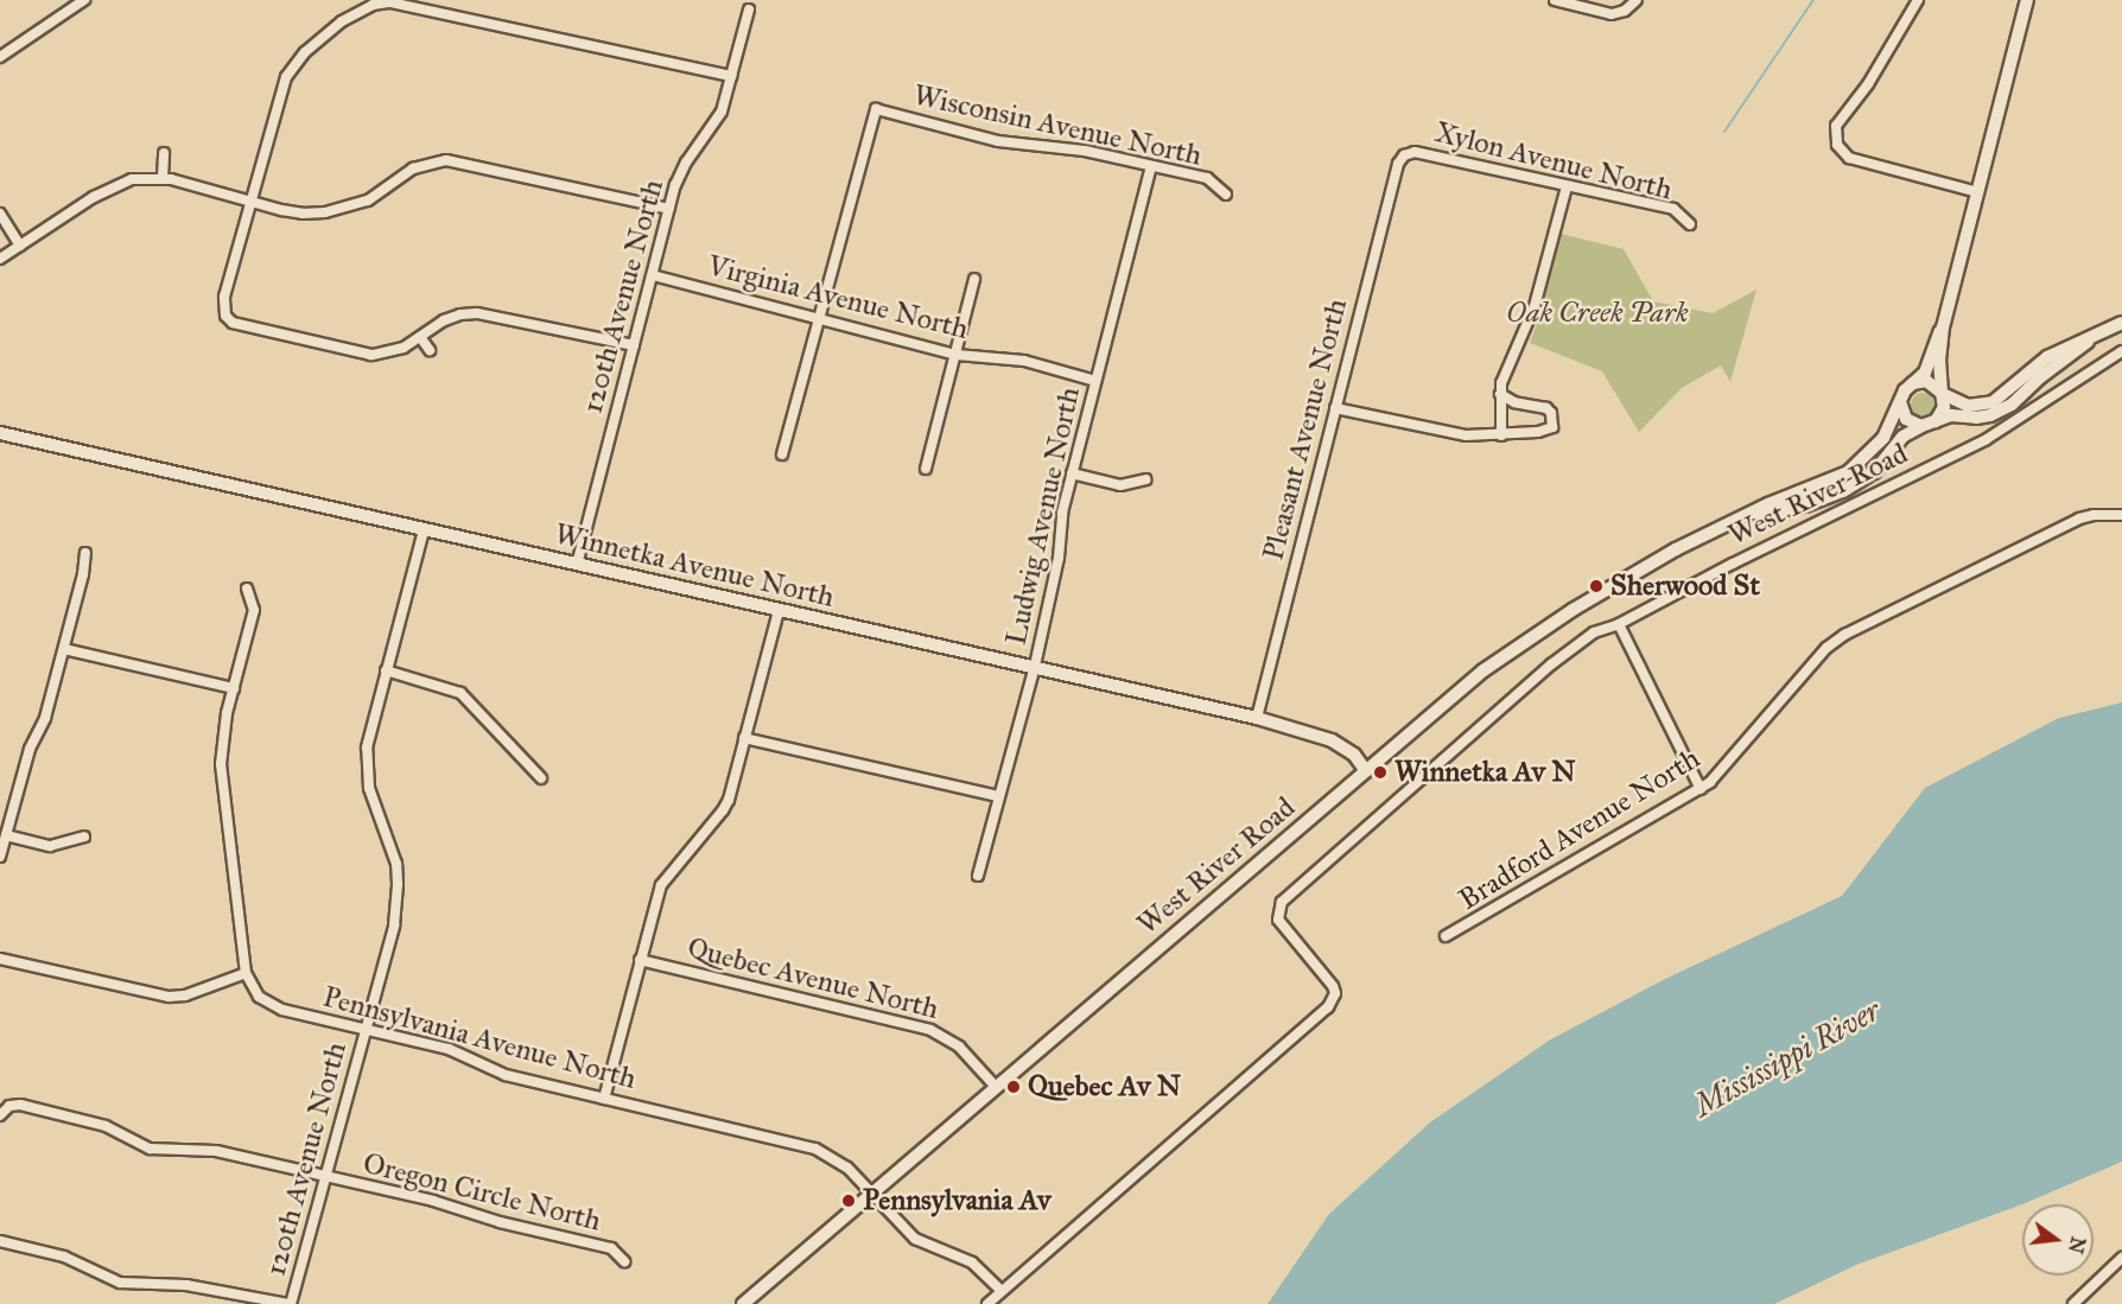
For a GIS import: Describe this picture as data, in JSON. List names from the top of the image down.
{
  "streets": {
    "main road": ["West River Road", "Winnetka Avenue North"],
    "street": [
      "Wisconsin Avenue North",
      "Xylon Avenue North",
      "120th Avenue North",
      "Virginia Avenue North",
      "Pleasant Avenue North",
      "Ludwig Avenue North",
      "Bradford Avenue North",
      "Quebec Avenue North",
      "Pennsylvania Avenue North",
      "Oregon Circle North"
    ]
  },
  "crossings": [
    ["Wisconsin Avenue North", "Virginia Avenue North"],
    ["Wisconsin Avenue North", "Ludwig Avenue North"],
    ["Xylon Avenue North", "Pleasant Avenue North"],
    ["120th Avenue North", "Virginia Avenue North"],
    ["120th Avenue North", "Winnetka Avenue North"],
    ["120th Avenue North", "Pennsylvania Avenue North"],
    ["120th Avenue North", "Oregon Circle North"],
    ["Virginia Avenue North", "Ludwig Avenue North"],
    ["Pleasant Avenue North", "Winnetka Avenue North"],
    ["West River Road", "Winnetka Avenue North"],
    ["West River Road", "Quebec Avenue North"],
    ["West River Road", "Pennsylvania Avenue North"],
    ["Ludwig Avenue North", "Winnetka Avenue North"]
  ],
  "water": ["Mississippi River"],
  "parks": ["Oak Creek Park"],
  "places": [
    "Sherwood St",
    "Winnetka Av N",
    "Quebec Av N",
    "Pennsylvania Av"
  ],
  "north": "right"
}
